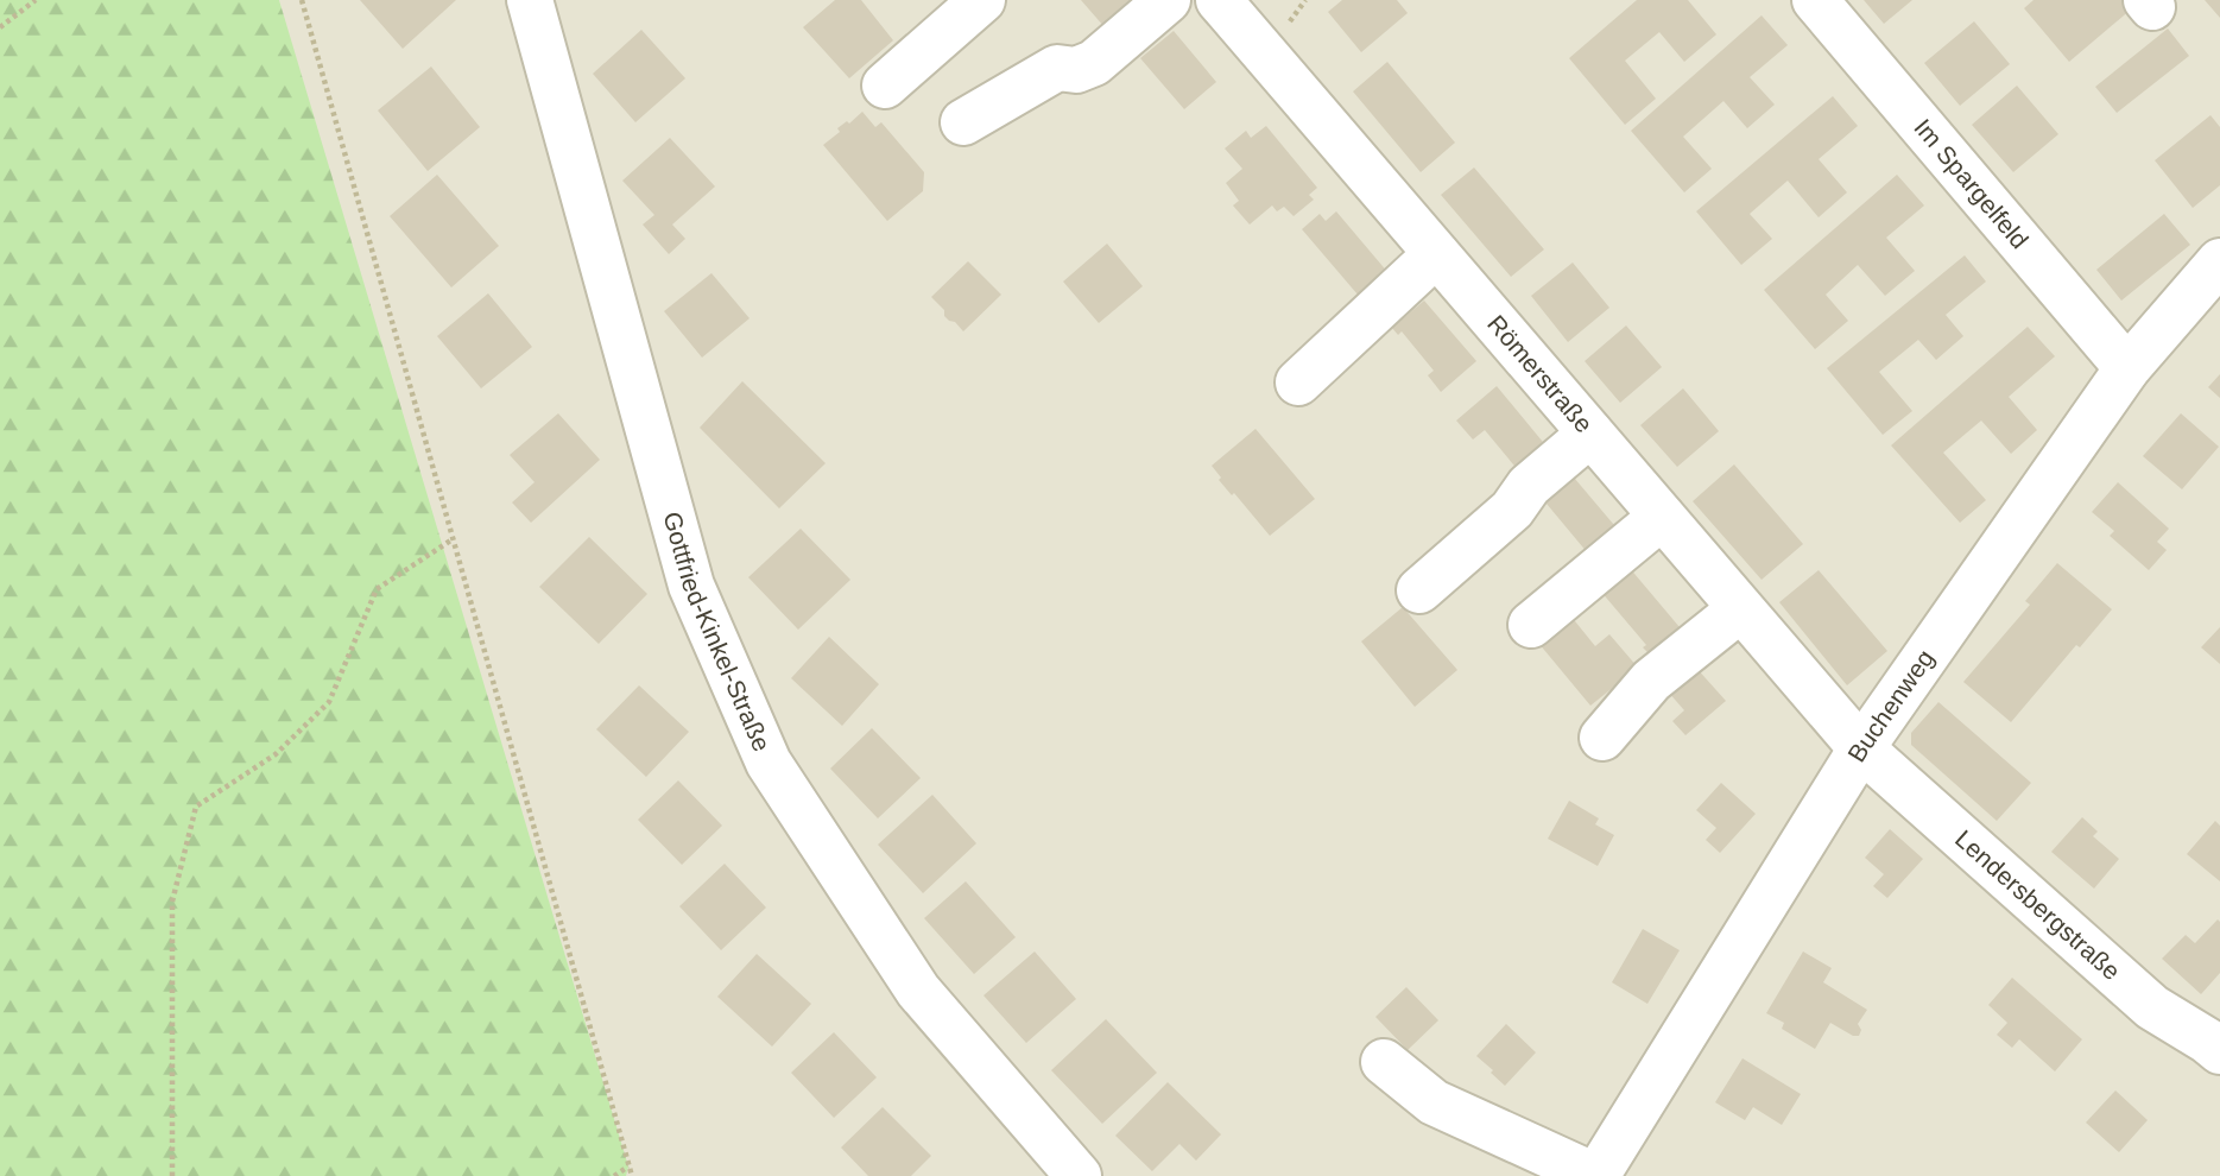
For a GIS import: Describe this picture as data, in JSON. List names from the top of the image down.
{
  "streets": {
    "street": [
      "Im Spargelfeld",
      "Römerstraße",
      "Gottfried-Kinkel-Straße",
      "Buchenweg",
      "Lendersbergstraße"
    ]
  },
  "crossings": [
    ["Im Spargelfeld", "Buchenweg"],
    ["Römerstraße", "Buchenweg"],
    ["Römerstraße", "Lendersbergstraße"],
    ["Buchenweg", "Lendersbergstraße"]
  ]
}
